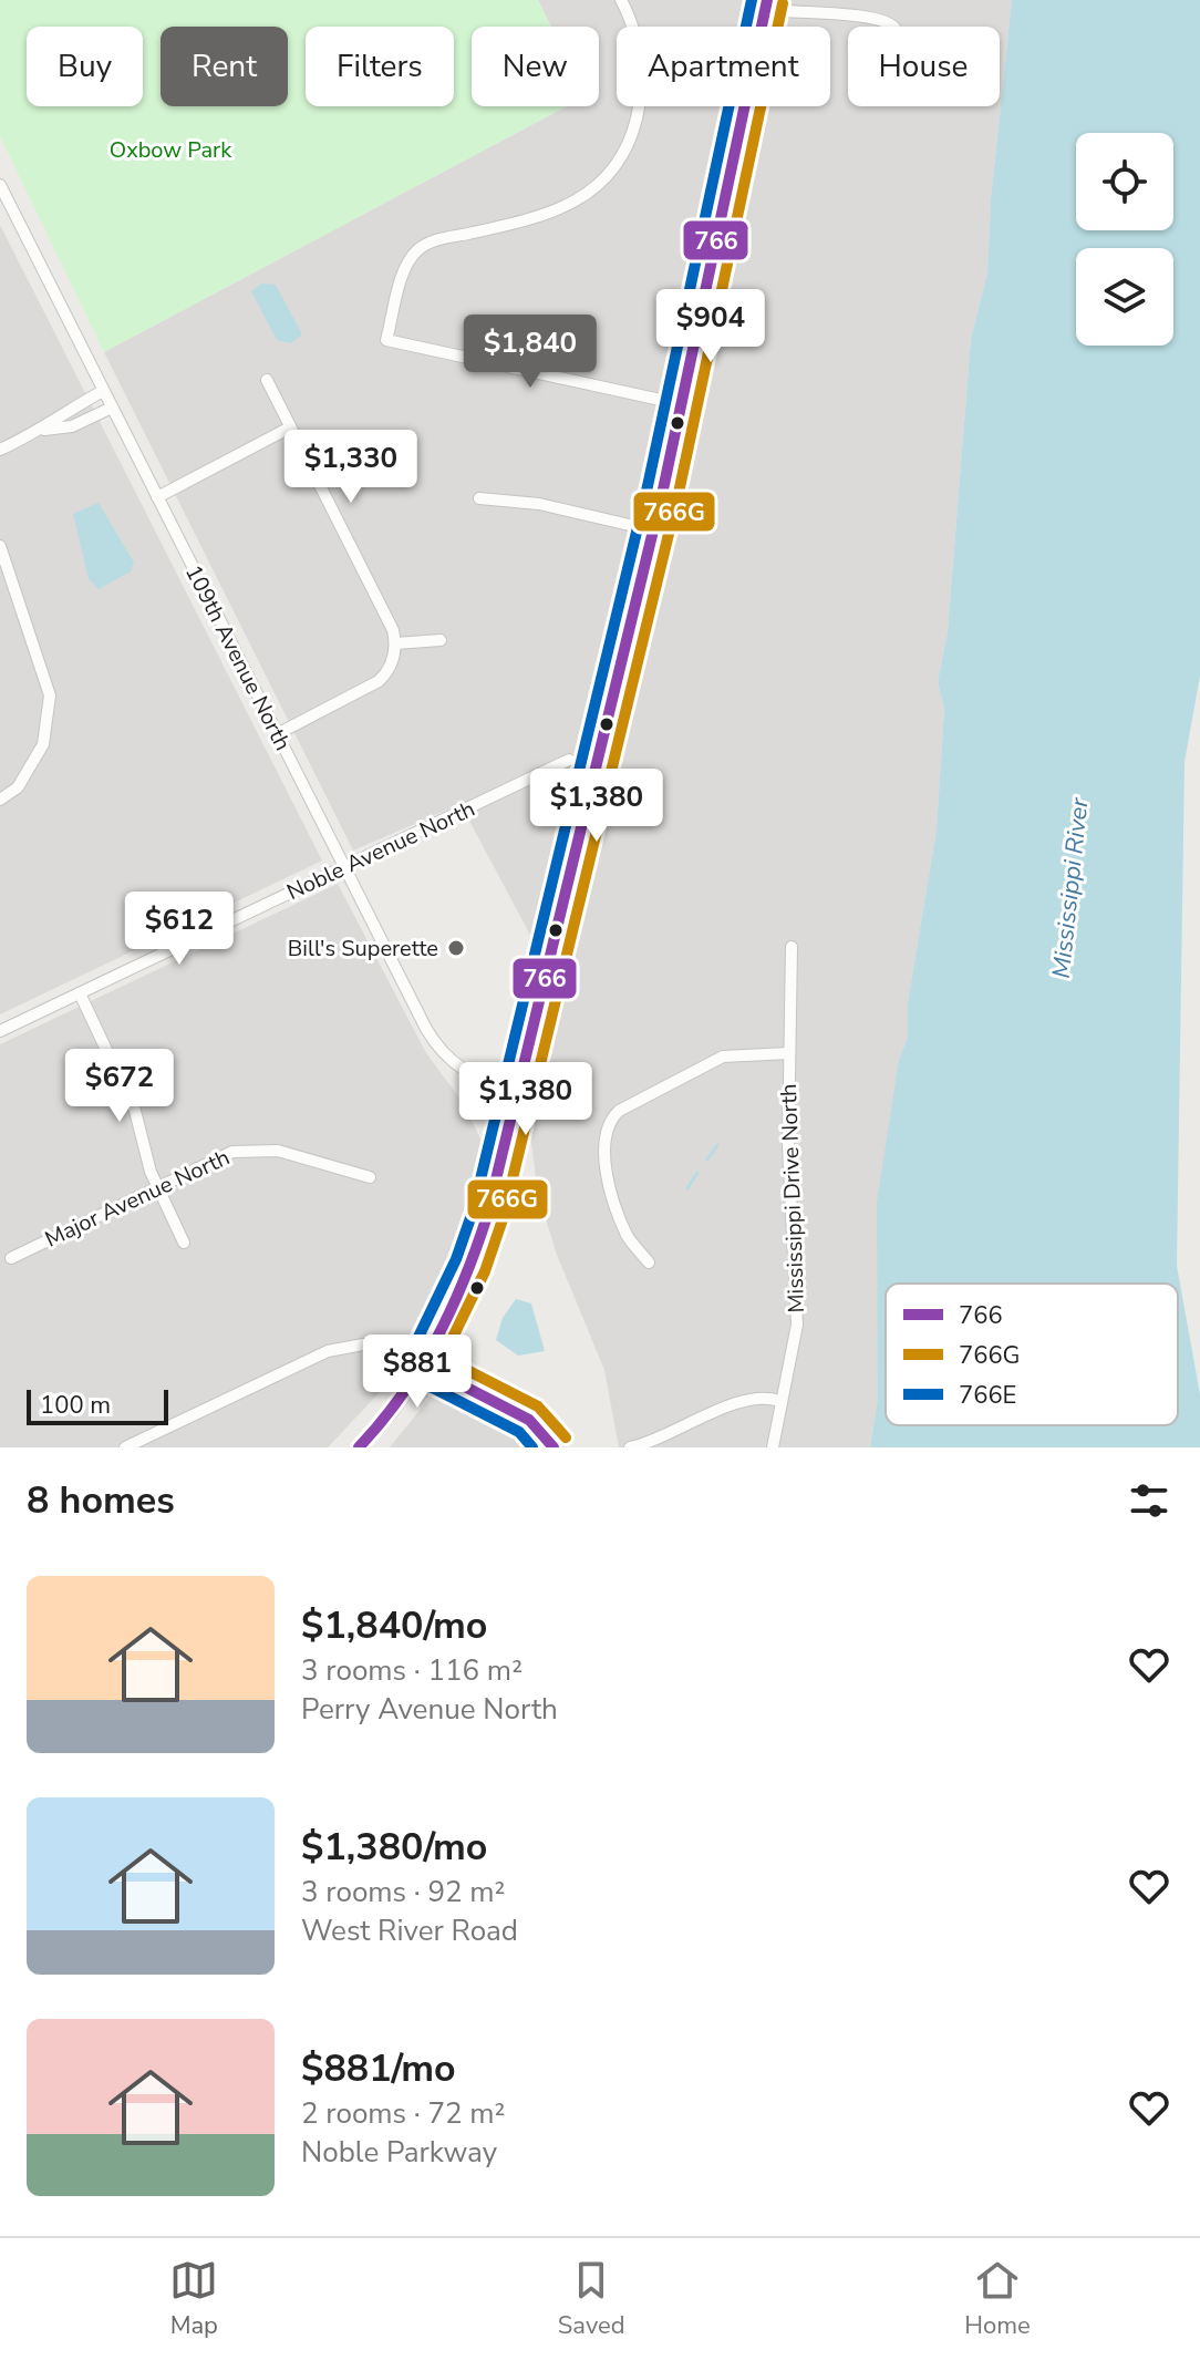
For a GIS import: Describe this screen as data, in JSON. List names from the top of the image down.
{
  "streets": {
    "street": [
      "109th Avenue North",
      "Noble Avenue North",
      "Major Avenue North",
      "Mississippi Drive North"
    ]
  },
  "crossings": [
    ["109th Avenue North", "Noble Avenue North"]
  ],
  "water": ["Mississippi River"],
  "parks": ["Oxbow Park"],
  "places": ["Bill's Superette"],
  "lines": ["transit line 766", "transit line 766E", "transit line 766G"],
  "legend": ["766", "766G", "766E"],
  "scale_bar": "100 m",
  "page": {
    "chip": [
      "Buy",
      "Rent",
      "Filters",
      "New",
      "Apartment",
      "House"
    ],
    "price": [
      "$904",
      "$1,840",
      "$1,330",
      "$1,380",
      "$612",
      "$672",
      "$1,380",
      "$881"
    ],
    "scale": "100 m",
    "heading": "8 homes",
    "list": [
      {
        "name": "$1,840/mo",
        "note": "3 rooms · 116 m² · Perry Avenue North"
      },
      {
        "name": "$1,380/mo",
        "note": "3 rooms · 92 m² · West River Road"
      },
      {
        "name": "$881/mo",
        "note": "2 rooms · 72 m² · Noble Parkway"
      }
    ],
    "tabs": ["Map", "Saved", "Home"]
  }
}
